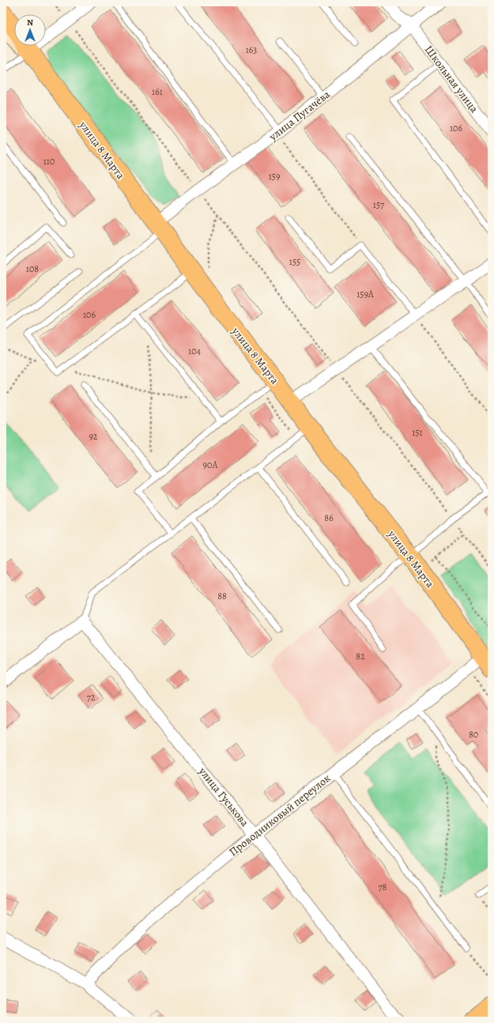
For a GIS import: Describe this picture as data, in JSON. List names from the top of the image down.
{
  "streets": {
    "main road": ["улица 8 Марта"],
    "street": [
      "Школьная улица",
      "улица Пугачёва",
      "улица Гуськова",
      "Проводниковый переулок"
    ]
  },
  "crossings": [
    ["Школьная улица", "улица Пугачёва"],
    ["улица Пугачёва", "улица 8 Марта"],
    ["улица 8 Марта", "Проводниковый переулок"],
    ["улица Гуськова", "Проводниковый переулок"]
  ],
  "house_numbers": [
    "163",
    "161",
    "106",
    "110",
    "159",
    "157",
    "155",
    "108",
    "159А",
    "106",
    "104",
    "151",
    "92",
    "90А",
    "86",
    "88",
    "82",
    "72",
    "80",
    "78"
  ],
  "north": "top"
}
